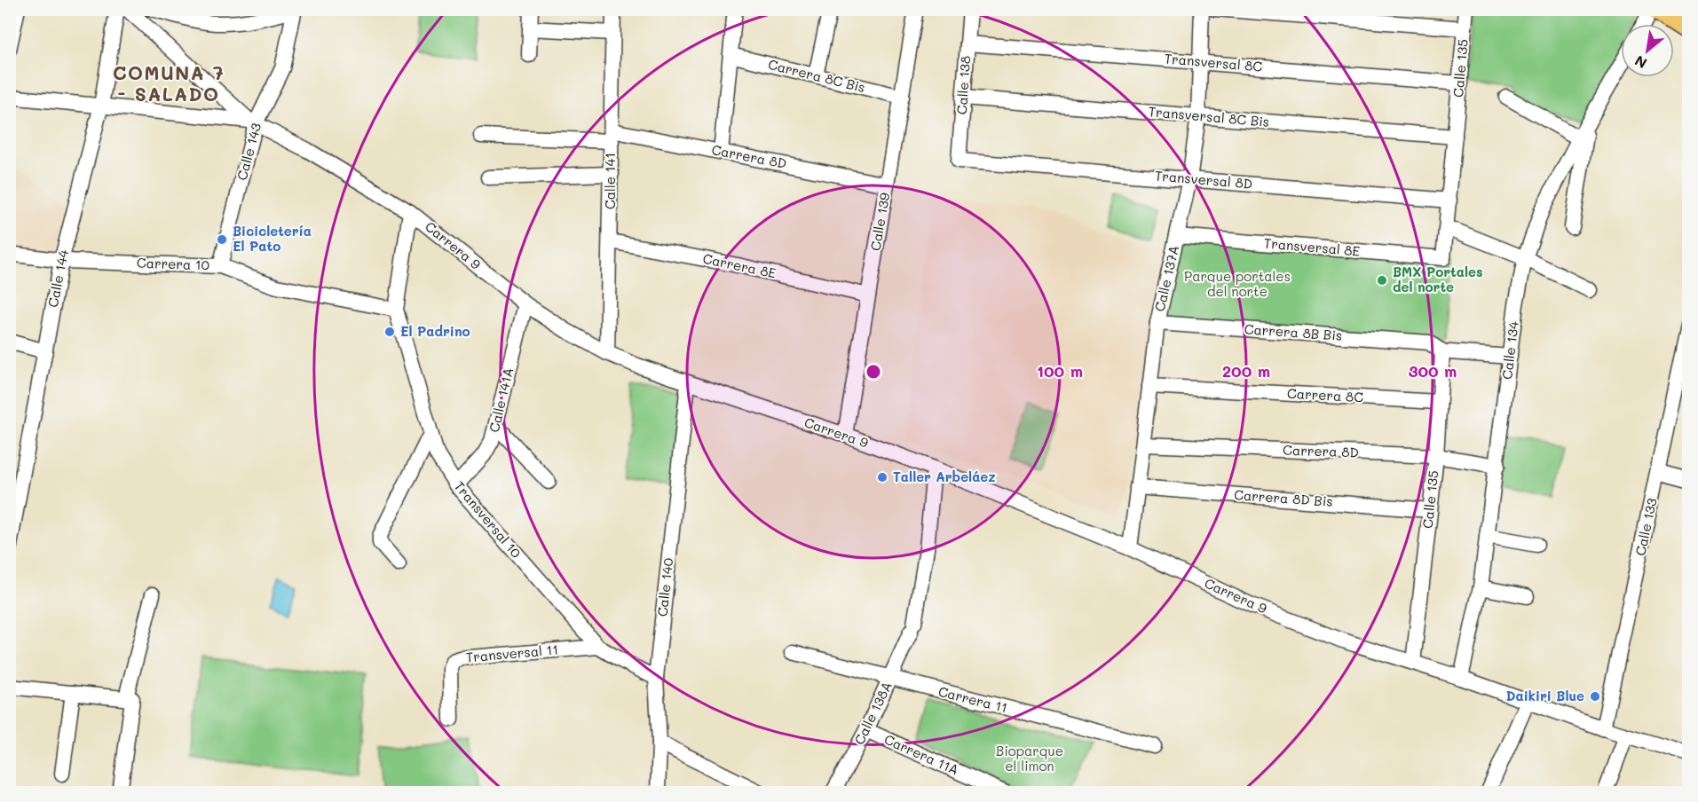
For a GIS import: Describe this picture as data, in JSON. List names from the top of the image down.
{
  "streets": {
    "street": [
      "Transversal 8C",
      "Calle 135",
      "Carrera 8C Bis",
      "Calle 138",
      "Transversal 8C Bis",
      "Calle 143",
      "Carrera 8D",
      "Transversal 8D",
      "Calle 141",
      "Calle 139",
      "Carrera 9",
      "Transversal 8E",
      "Carrera 10",
      "Carrera 8E",
      "Calle 144",
      "Calle 137A",
      "Carrera 8B Bis",
      "Calle 134",
      "Carrera 8C",
      "Calle 141A",
      "Carrera 8D Bis",
      "Transversal 10",
      "Calle 133",
      "Calle 140",
      "Transversal 11",
      "Carrera 11",
      "Calle 138A",
      "Carrera 11A"
    ]
  },
  "crossings": [
    ["Transversal 8C", "Calle 135"],
    ["Transversal 8C", "Calle 138"],
    ["Transversal 8C", "Calle 137A"],
    ["Calle 135", "Transversal 8C Bis"],
    ["Calle 135", "Carrera 8D"],
    ["Calle 135", "Transversal 8D"],
    ["Calle 135", "Carrera 9"],
    ["Calle 135", "Transversal 8E"],
    ["Calle 135", "Carrera 8B Bis"],
    ["Calle 135", "Carrera 8C"],
    ["Calle 135", "Carrera 8D Bis"],
    ["Carrera 8C Bis", "Calle 139"],
    ["Calle 138", "Transversal 8C Bis"],
    ["Calle 138", "Transversal 8D"],
    ["Transversal 8C Bis", "Calle 137A"],
    ["Calle 143", "Carrera 9"],
    ["Calle 143", "Carrera 10"],
    ["Carrera 8D", "Calle 141"],
    ["Carrera 8D", "Calle 139"],
    ["Carrera 8D", "Calle 137A"],
    ["Carrera 8D", "Calle 134"],
    ["Transversal 8D", "Calle 137A"],
    ["Calle 141", "Carrera 9"],
    ["Calle 141", "Carrera 8E"],
    ["Calle 139", "Carrera 9"],
    ["Calle 139", "Carrera 8E"],
    ["Carrera 9", "Calle 144"],
    ["Carrera 9", "Calle 137A"],
    ["Carrera 9", "Calle 134"],
    ["Carrera 9", "Calle 141A"],
    ["Carrera 9", "Calle 133"],
    ["Carrera 9", "Calle 140"],
    ["Carrera 9", "Calle 138A"],
    ["Transversal 8E", "Calle 137A"],
    ["Carrera 10", "Calle 144"],
    ["Carrera 10", "Transversal 10"],
    ["Calle 137A", "Carrera 8B Bis"],
    ["Calle 137A", "Carrera 8C"],
    ["Calle 137A", "Carrera 8D Bis"],
    ["Calle 141A", "Transversal 10"],
    ["Transversal 10", "Calle 140"],
    ["Transversal 10", "Transversal 11"],
    ["Carrera 11", "Calle 138A"],
    ["Calle 138A", "Carrera 11A"]
  ],
  "districts": ["COMUNA 7 - SALADO"],
  "parks": ["Parque portales del norte", "Bioparque el limon"],
  "places": [
    "Bicicletería El Pato",
    "BMX Portales del norte",
    "El Padrino",
    "Taller Arbeláez",
    "Daikiri Blue"
  ],
  "north": "bottom left",
  "rings": ["100 m", "200 m", "300 m"]
}
